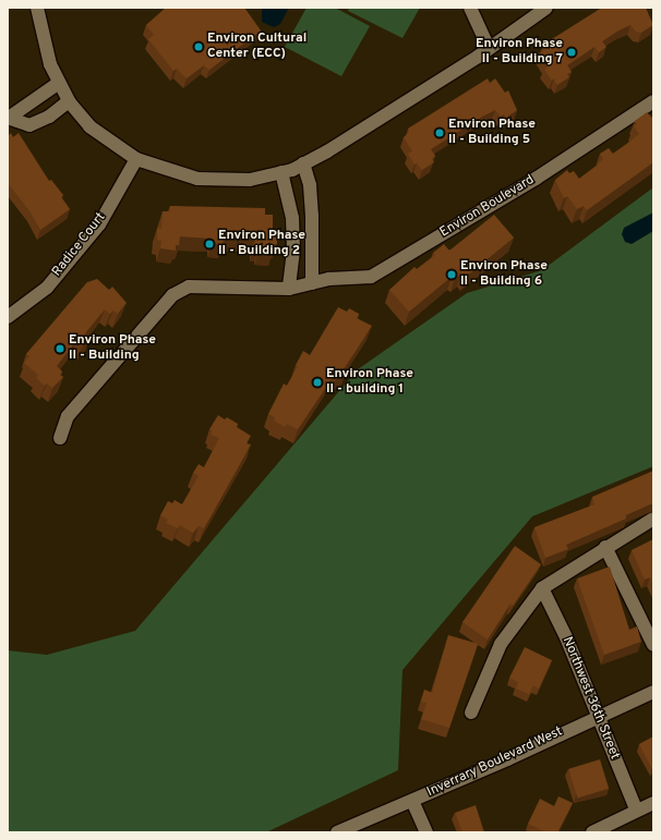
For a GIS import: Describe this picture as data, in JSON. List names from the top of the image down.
{
  "streets": {
    "street": [
      "Environ Boulevard",
      "Radice Court",
      "Northwest 36th Street",
      "Inverrary Boulevard West"
    ]
  },
  "crossings": [
    ["Northwest 36th Street", "Inverrary Boulevard West"]
  ],
  "places": [
    "Environ Cultural Center (ECC)",
    "Environ Phase II - Building 7",
    "Environ Phase II - Building 5",
    "Environ Phase II - Building 2",
    "Environ Phase II - Building 6",
    "Environ Phase II - Building",
    "Environ Phase II - building 1"
  ]
}
